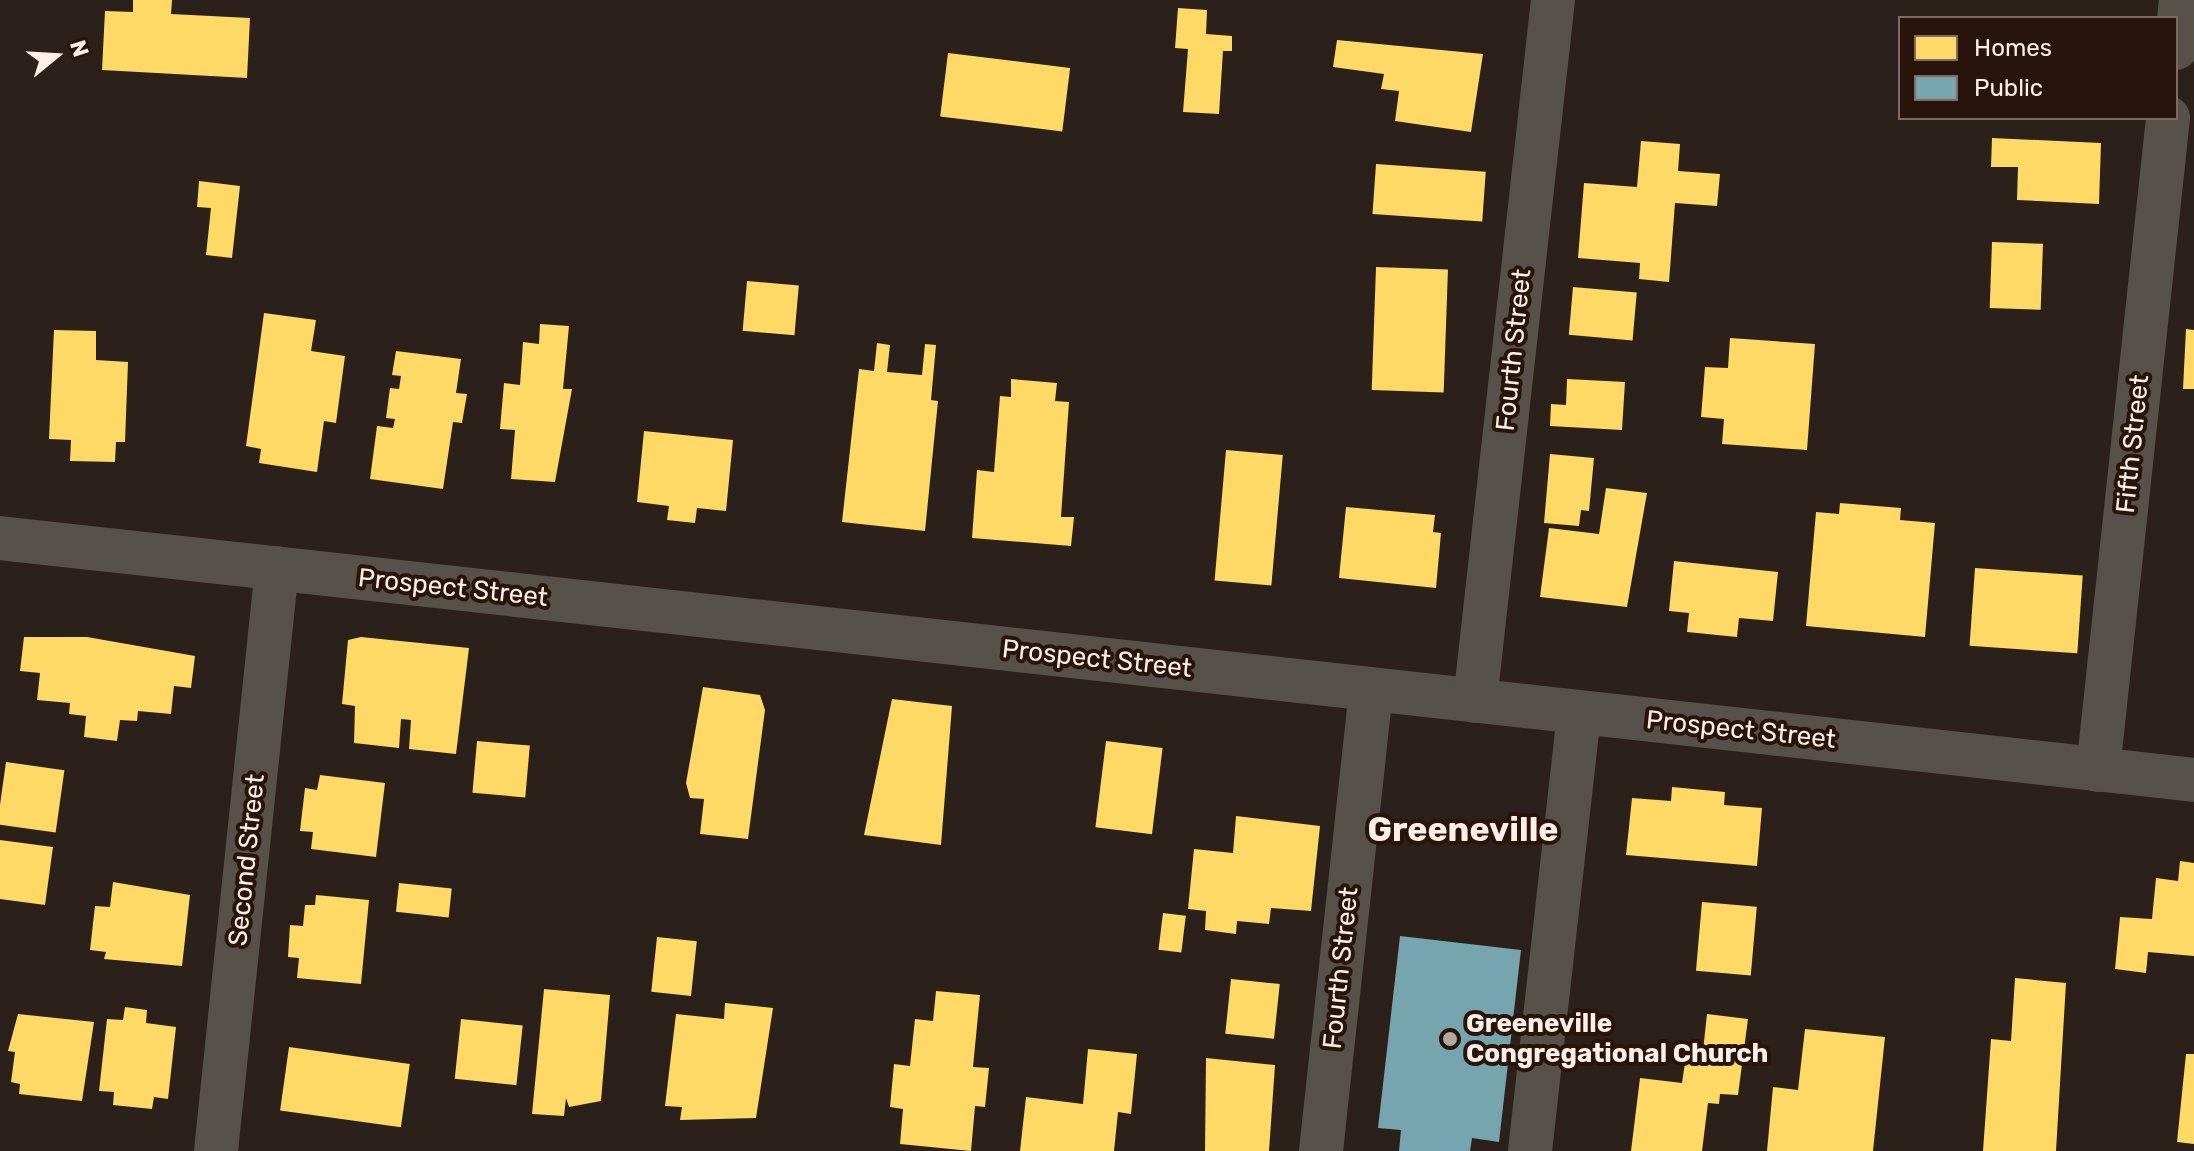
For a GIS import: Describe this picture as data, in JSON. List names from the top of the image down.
{
  "streets": {
    "street": [
      "Fourth Street",
      "Fifth Street",
      "Prospect Street",
      "Second Street"
    ]
  },
  "crossings": [
    ["Fourth Street", "Prospect Street"],
    ["Fifth Street", "Prospect Street"],
    ["Prospect Street", "Second Street"]
  ],
  "districts": ["Greeneville"],
  "places": ["Greeneville Congregational Church"],
  "legend": ["Homes", "Public"],
  "north": "right"
}
